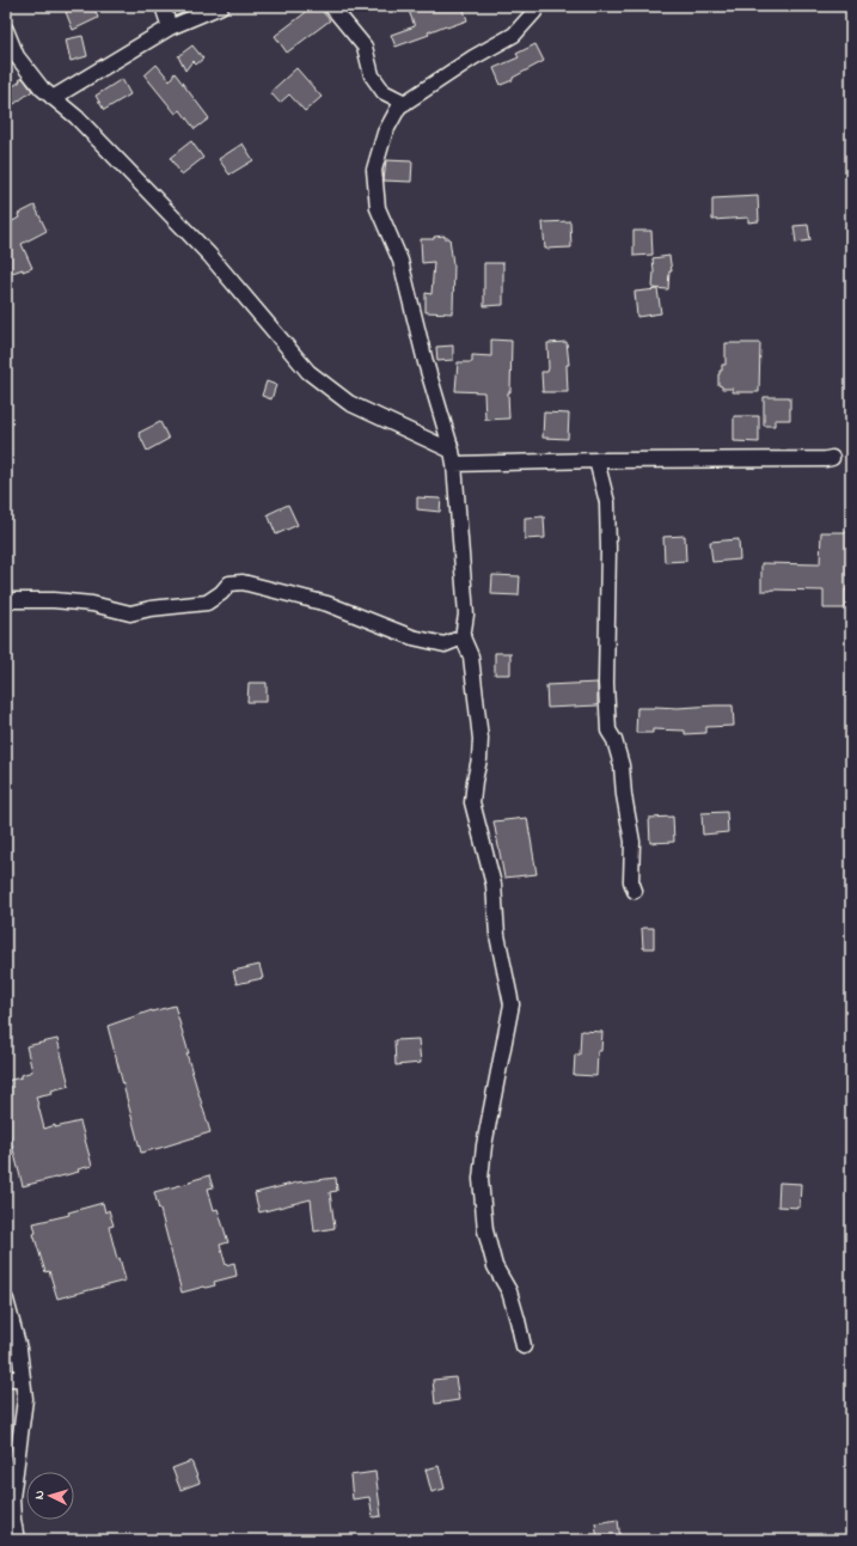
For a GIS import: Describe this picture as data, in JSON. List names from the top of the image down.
{
  "north": "left"
}
